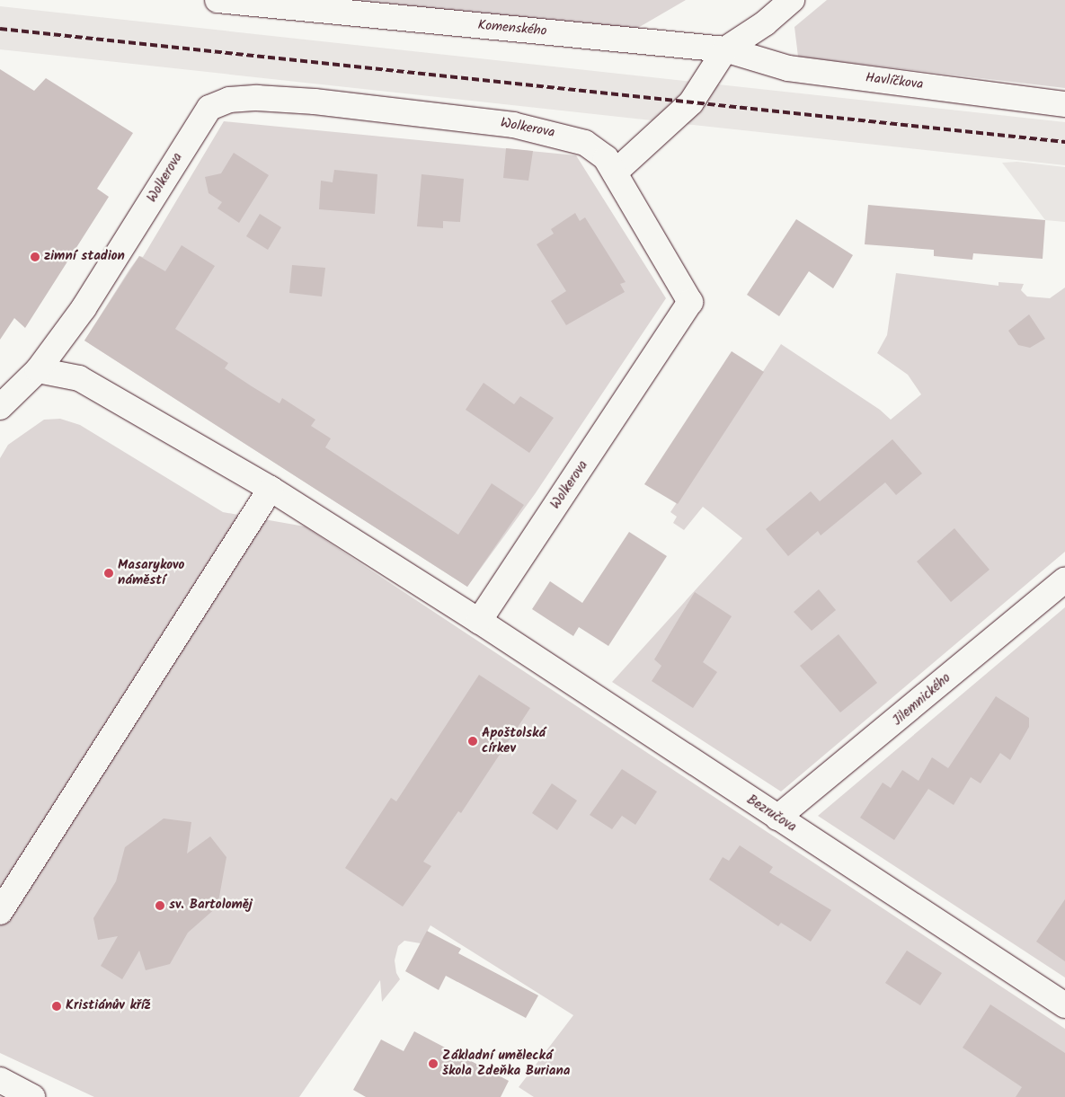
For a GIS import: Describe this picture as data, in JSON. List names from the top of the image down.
{
  "streets": {
    "street": [
      "Komenského",
      "Havlíčkova",
      "Wolkerova",
      "Jilemnického",
      "Bezručova"
    ]
  },
  "crossings": [
    ["Komenského", "Havlíčkova"],
    ["Wolkerova", "Bezručova"],
    ["Jilemnického", "Bezručova"]
  ],
  "places": [
    "zimní stadion",
    "Masarykovo náměstí",
    "Apoštolská církev",
    "sv. Bartoloměj",
    "Kristiánův kříž",
    "Základní umělecká škola Zdeňka Buriana"
  ]
}
